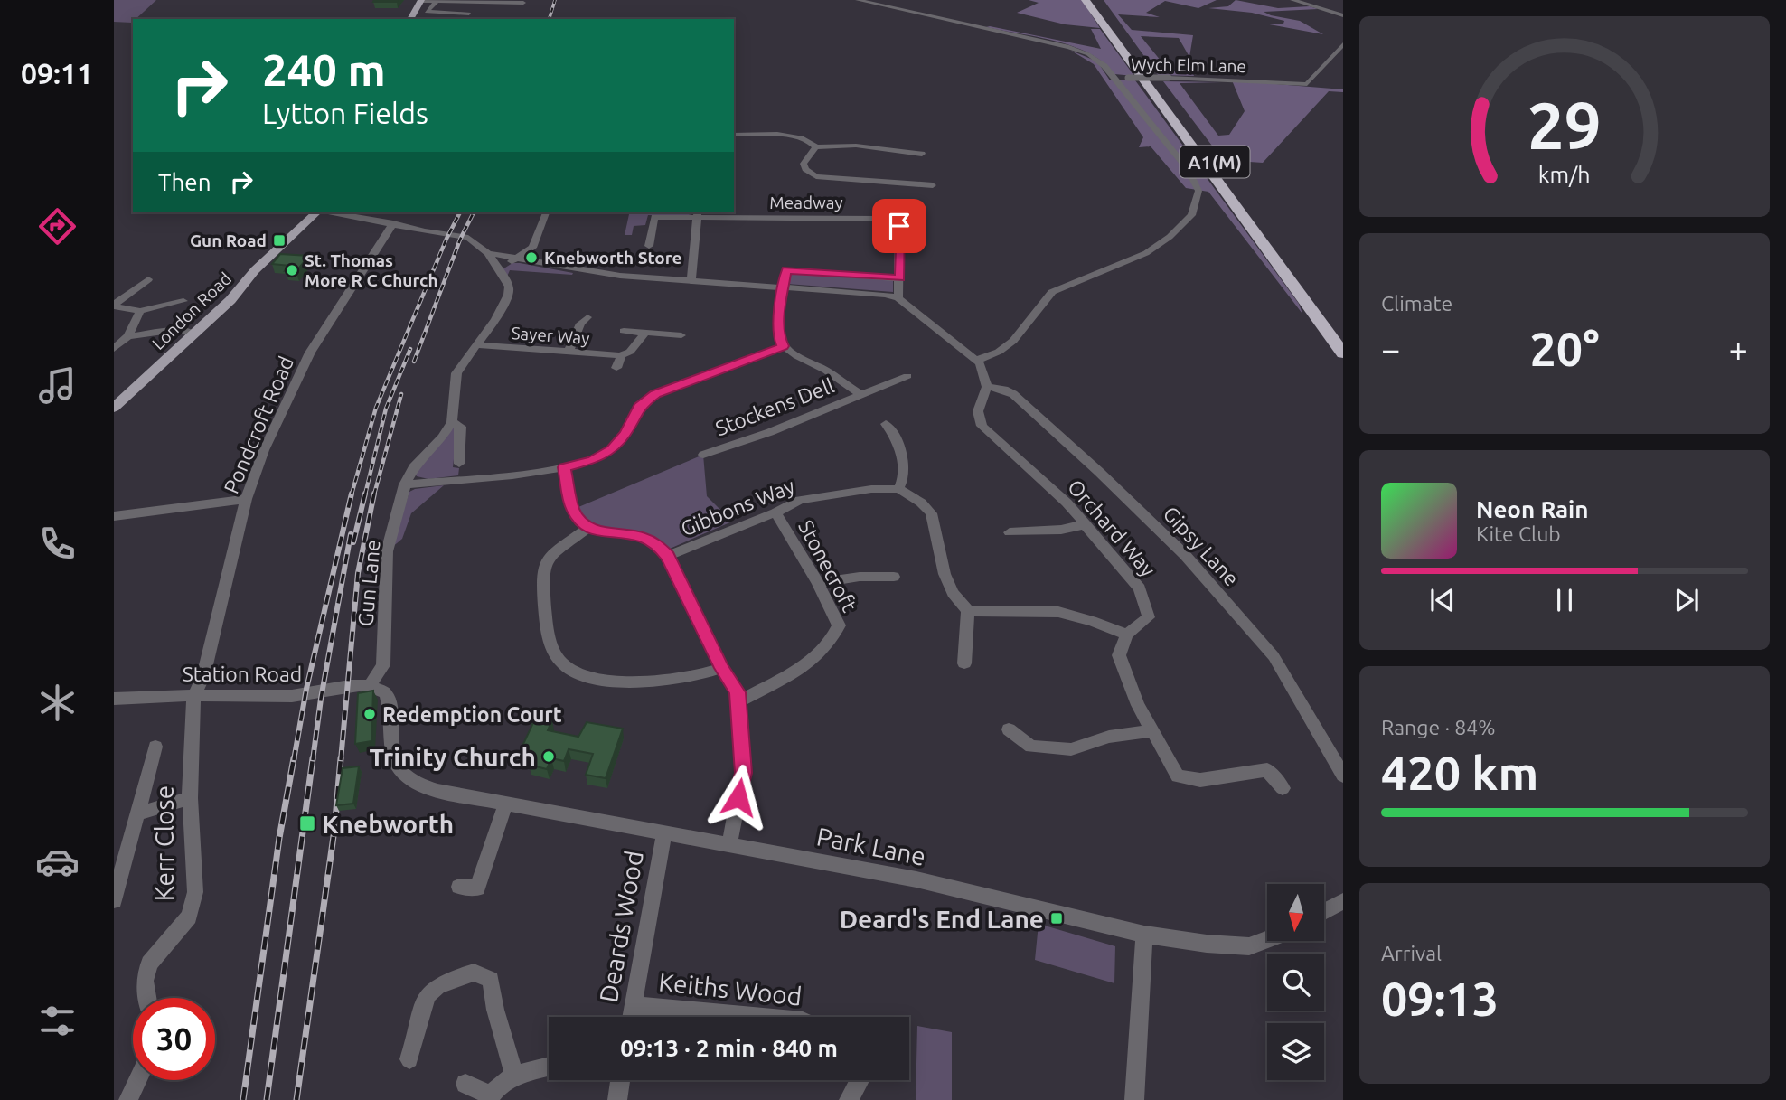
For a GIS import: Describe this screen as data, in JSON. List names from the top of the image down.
{
  "streets": {
    "highway": ["A1(M)"],
    "main road": ["London Road"],
    "street": [
      "Wych Elm Lane",
      "Meadway",
      "Sayer Way",
      "Stockens Dell",
      "Pondcroft Road",
      "Gibbons Way",
      "Orchard Way",
      "Gipsy Lane",
      "Stonecroft",
      "Gun Lane",
      "Station Road",
      "Kerr Close",
      "Park Lane",
      "Deards Wood",
      "Keiths Wood"
    ]
  },
  "crossings": [
    ["Pondcroft Road", "Station Road"],
    ["Pondcroft Road", "Kerr Close"],
    ["Gibbons Way", "Stonecroft"],
    ["Orchard Way", "Gipsy Lane"],
    ["Gun Lane", "Station Road"],
    ["Gun Lane", "Park Lane"],
    ["Station Road", "Kerr Close"],
    ["Station Road", "Park Lane"],
    ["Park Lane", "Deards Wood"],
    ["Deards Wood", "Keiths Wood"]
  ],
  "places": {
    "transit": ["Gun Road", "Knebworth", "Deard's End Lane"],
    "other": [
      "Knebworth Store",
      "St. Thomas More R C Church",
      "Redemption Court",
      "Trinity Church"
    ]
  },
  "north": "bottom",
  "page": {
    "tabs": "09:11",
    "turn": ["240 m", "Lytton Fields"],
    "then": "Then",
    "tile": [
      "Climate",
      ["Range · 84%", "420 km"],
      ["Arrival", "09:13"]
    ],
    "heat": ["−", "20°", "+"],
    "song": ["Neon Rain", "Kite Club"],
    "limit": "30",
    "trip": "09:13 · 2 min · 840 m",
    "gauge": ["29", "km/h"]
  }
}
